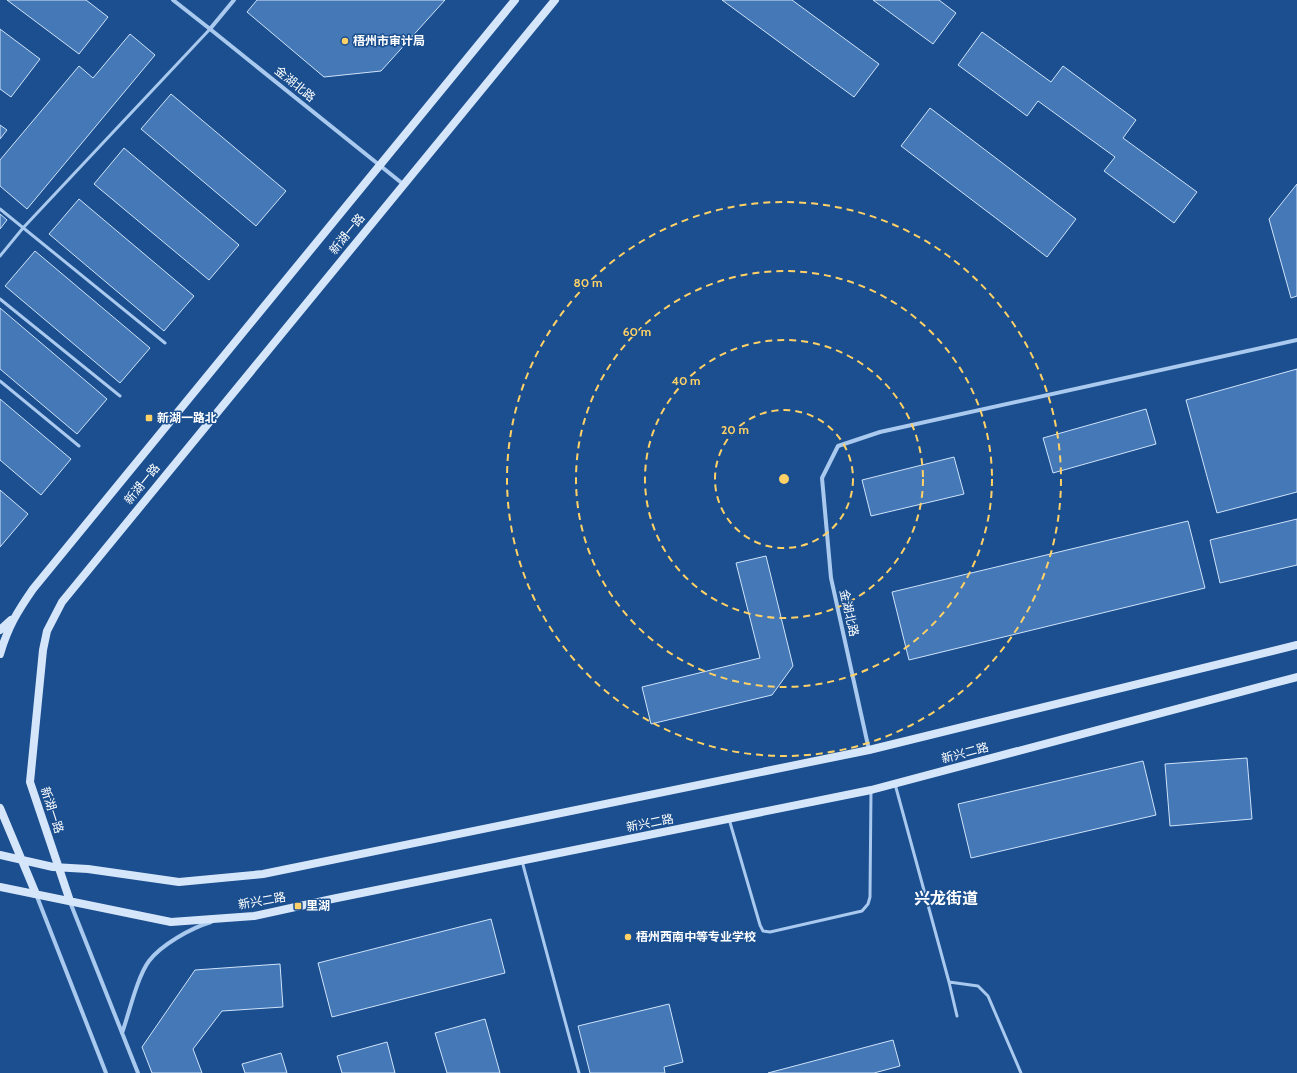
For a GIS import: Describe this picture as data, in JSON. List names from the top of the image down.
{
  "streets": {
    "main road": ["新湖一路", "新兴二路"],
    "street": ["金湖北路"]
  },
  "crossings": [
    ["金湖北路", "新湖一路"],
    ["金湖北路", "新兴二路"],
    ["新湖一路", "新兴二路"]
  ],
  "districts": ["兴龙街道"],
  "places": {
    "other": ["梧州市审计局", "梧州西南中等专业学校"],
    "transit": ["新湖一路北", "里湖"]
  },
  "rings": [
    "80 m",
    "60 m",
    "40 m",
    "20 m"
  ]
}
